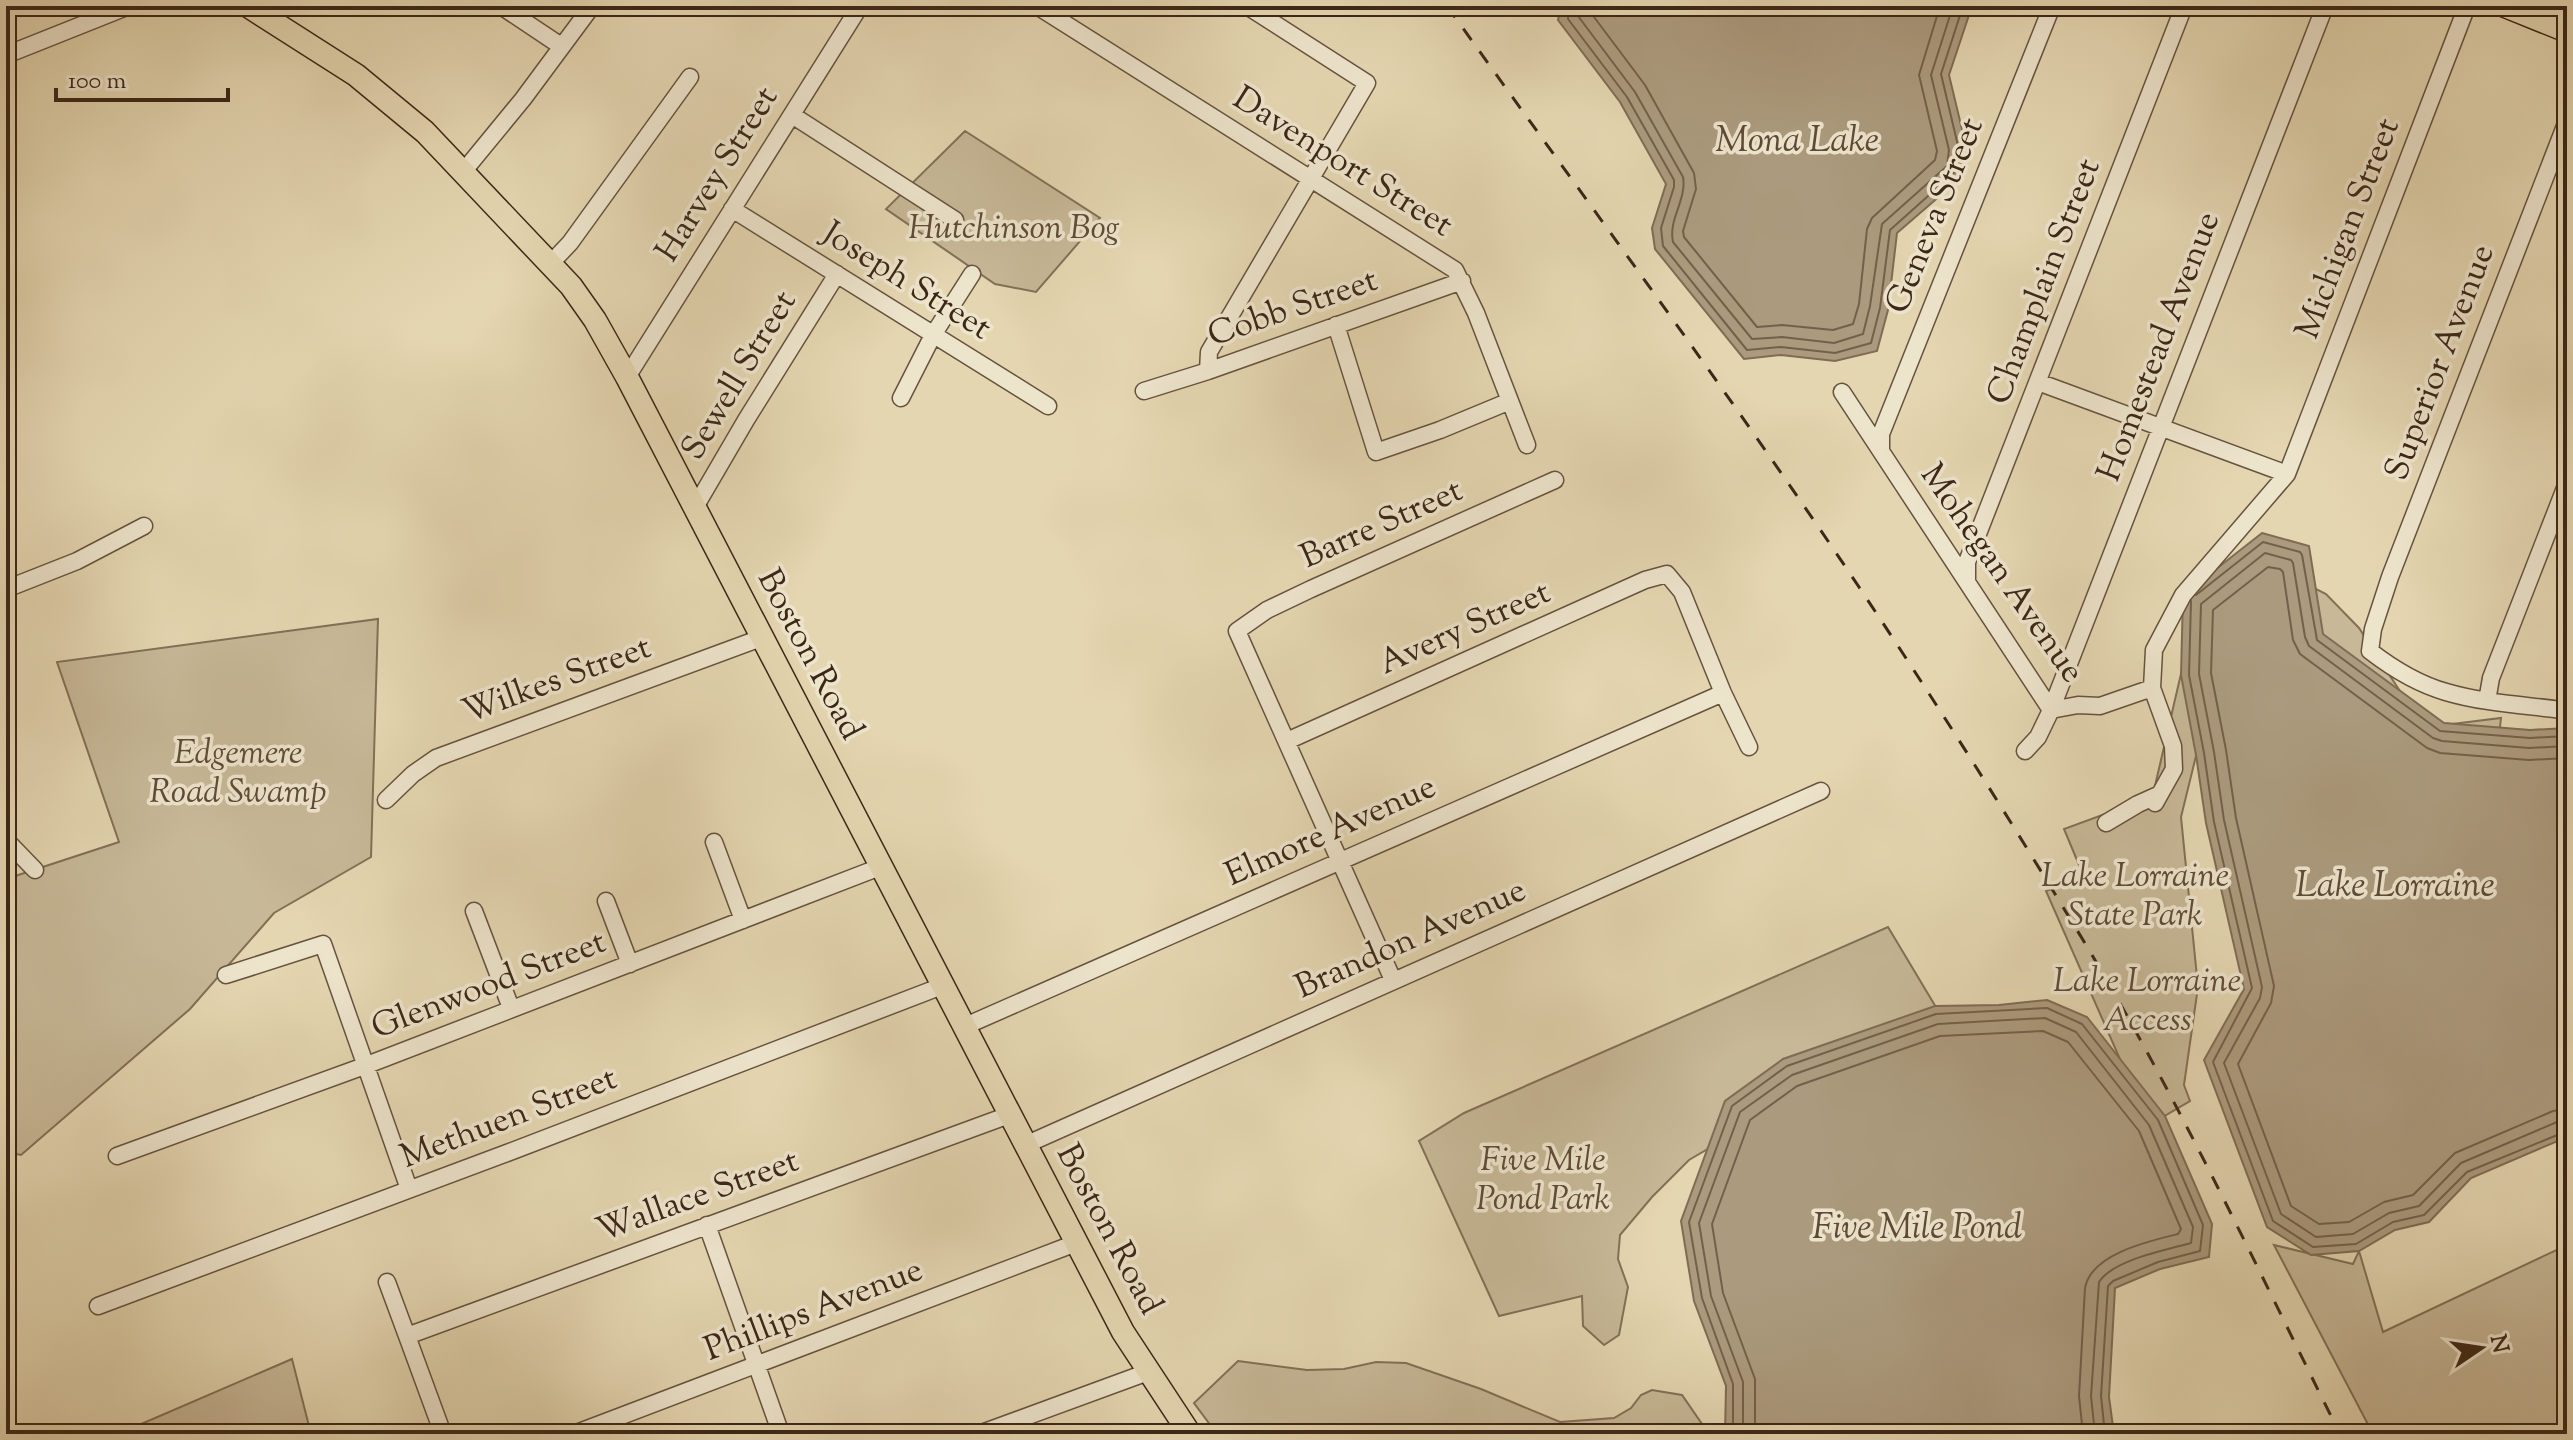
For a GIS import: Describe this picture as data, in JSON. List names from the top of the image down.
{
  "streets": {
    "main road": ["Boston Road"],
    "street": [
      "Davenport Street",
      "Harvey Street",
      "Geneva Street",
      "Michigan Street",
      "Joseph Street",
      "Champlain Street",
      "Cobb Street",
      "Homestead Avenue",
      "Superior Avenue",
      "Sewell Street",
      "Barre Street",
      "Mohegan Avenue",
      "Avery Street",
      "Wilkes Street",
      "Elmore Avenue",
      "Brandon Avenue",
      "Glenwood Street",
      "Methuen Street",
      "Wallace Street",
      "Phillips Avenue"
    ]
  },
  "crossings": [
    ["Davenport Street", "Cobb Street"],
    ["Harvey Street", "Joseph Street"],
    ["Harvey Street", "Boston Road"],
    ["Geneva Street", "Mohegan Avenue"],
    ["Michigan Street", "Mohegan Avenue"],
    ["Joseph Street", "Sewell Street"],
    ["Champlain Street", "Mohegan Avenue"],
    ["Homestead Avenue", "Mohegan Avenue"],
    ["Sewell Street", "Boston Road"],
    ["Barre Street", "Avery Street"],
    ["Avery Street", "Elmore Avenue"],
    ["Boston Road", "Wilkes Street"],
    ["Boston Road", "Elmore Avenue"],
    ["Boston Road", "Brandon Avenue"],
    ["Boston Road", "Glenwood Street"],
    ["Boston Road", "Methuen Street"],
    ["Boston Road", "Wallace Street"],
    ["Boston Road", "Phillips Avenue"]
  ],
  "water": ["Mona Lake", "Lake Lorraine", "Five Mile Pond"],
  "parks": [
    "Hutchinson Bog",
    "Edgemere Road Swamp",
    "Lake Lorraine State Park",
    "Lake Lorraine Access",
    "Five Mile Pond Park"
  ],
  "scale_bar": "100 m",
  "north": "right"
}
